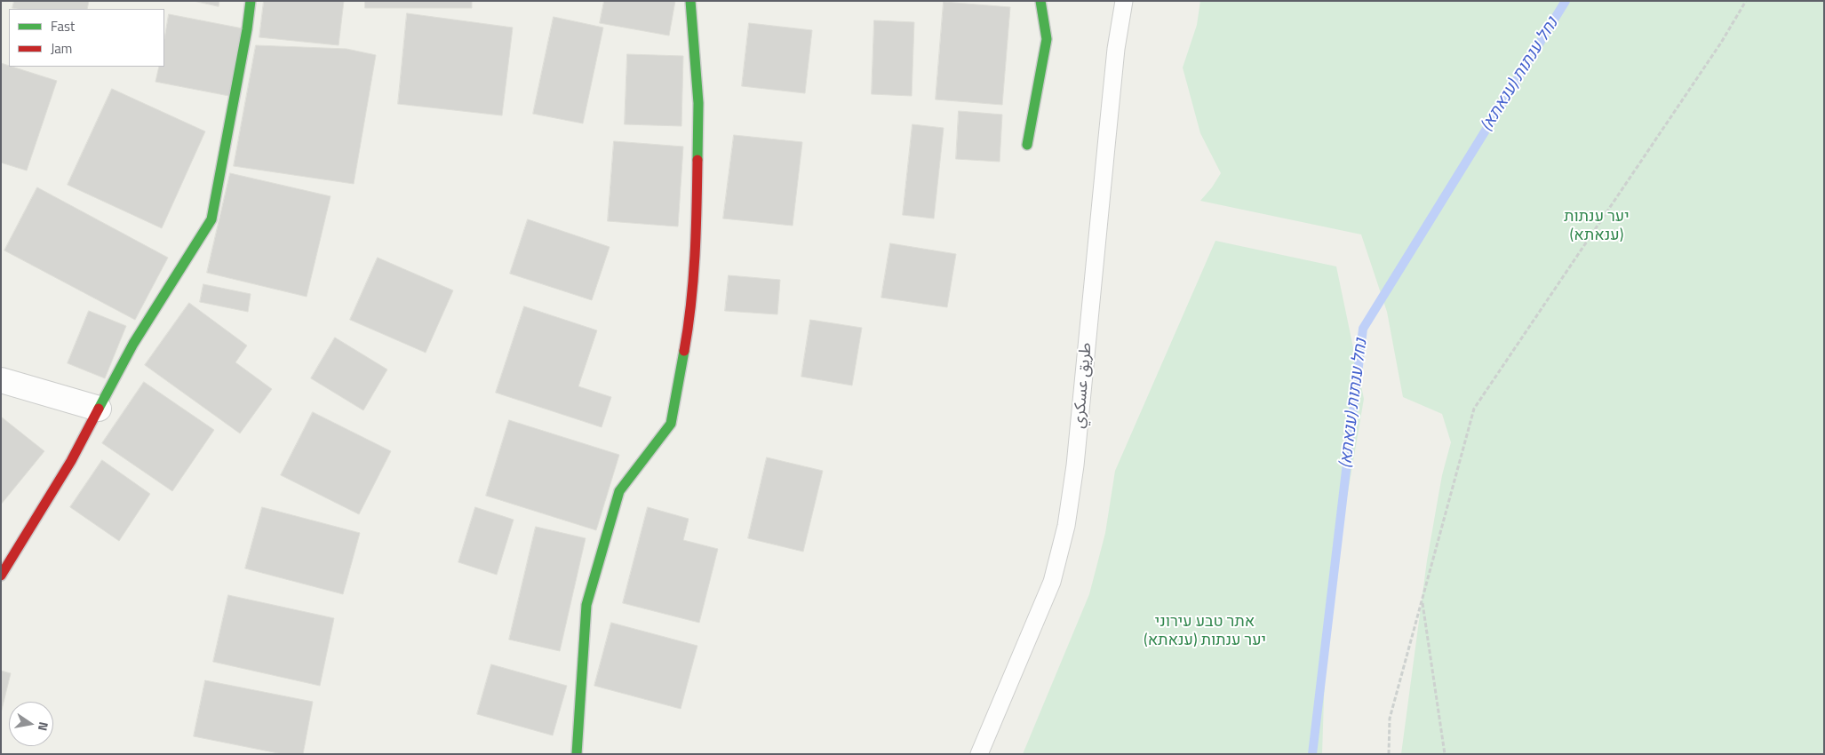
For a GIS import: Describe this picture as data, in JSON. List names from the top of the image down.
{
  "streets": {
    "lane": ["طريق عسكري"]
  },
  "water": ["נחל ענתות (ענאתא)"],
  "parks": ["יער ענתות (ענאתא)", "אתר טבע עירוני יער ענתות (ענאתא)"],
  "legend": ["Fast", "Jam"],
  "north": "right"
}
